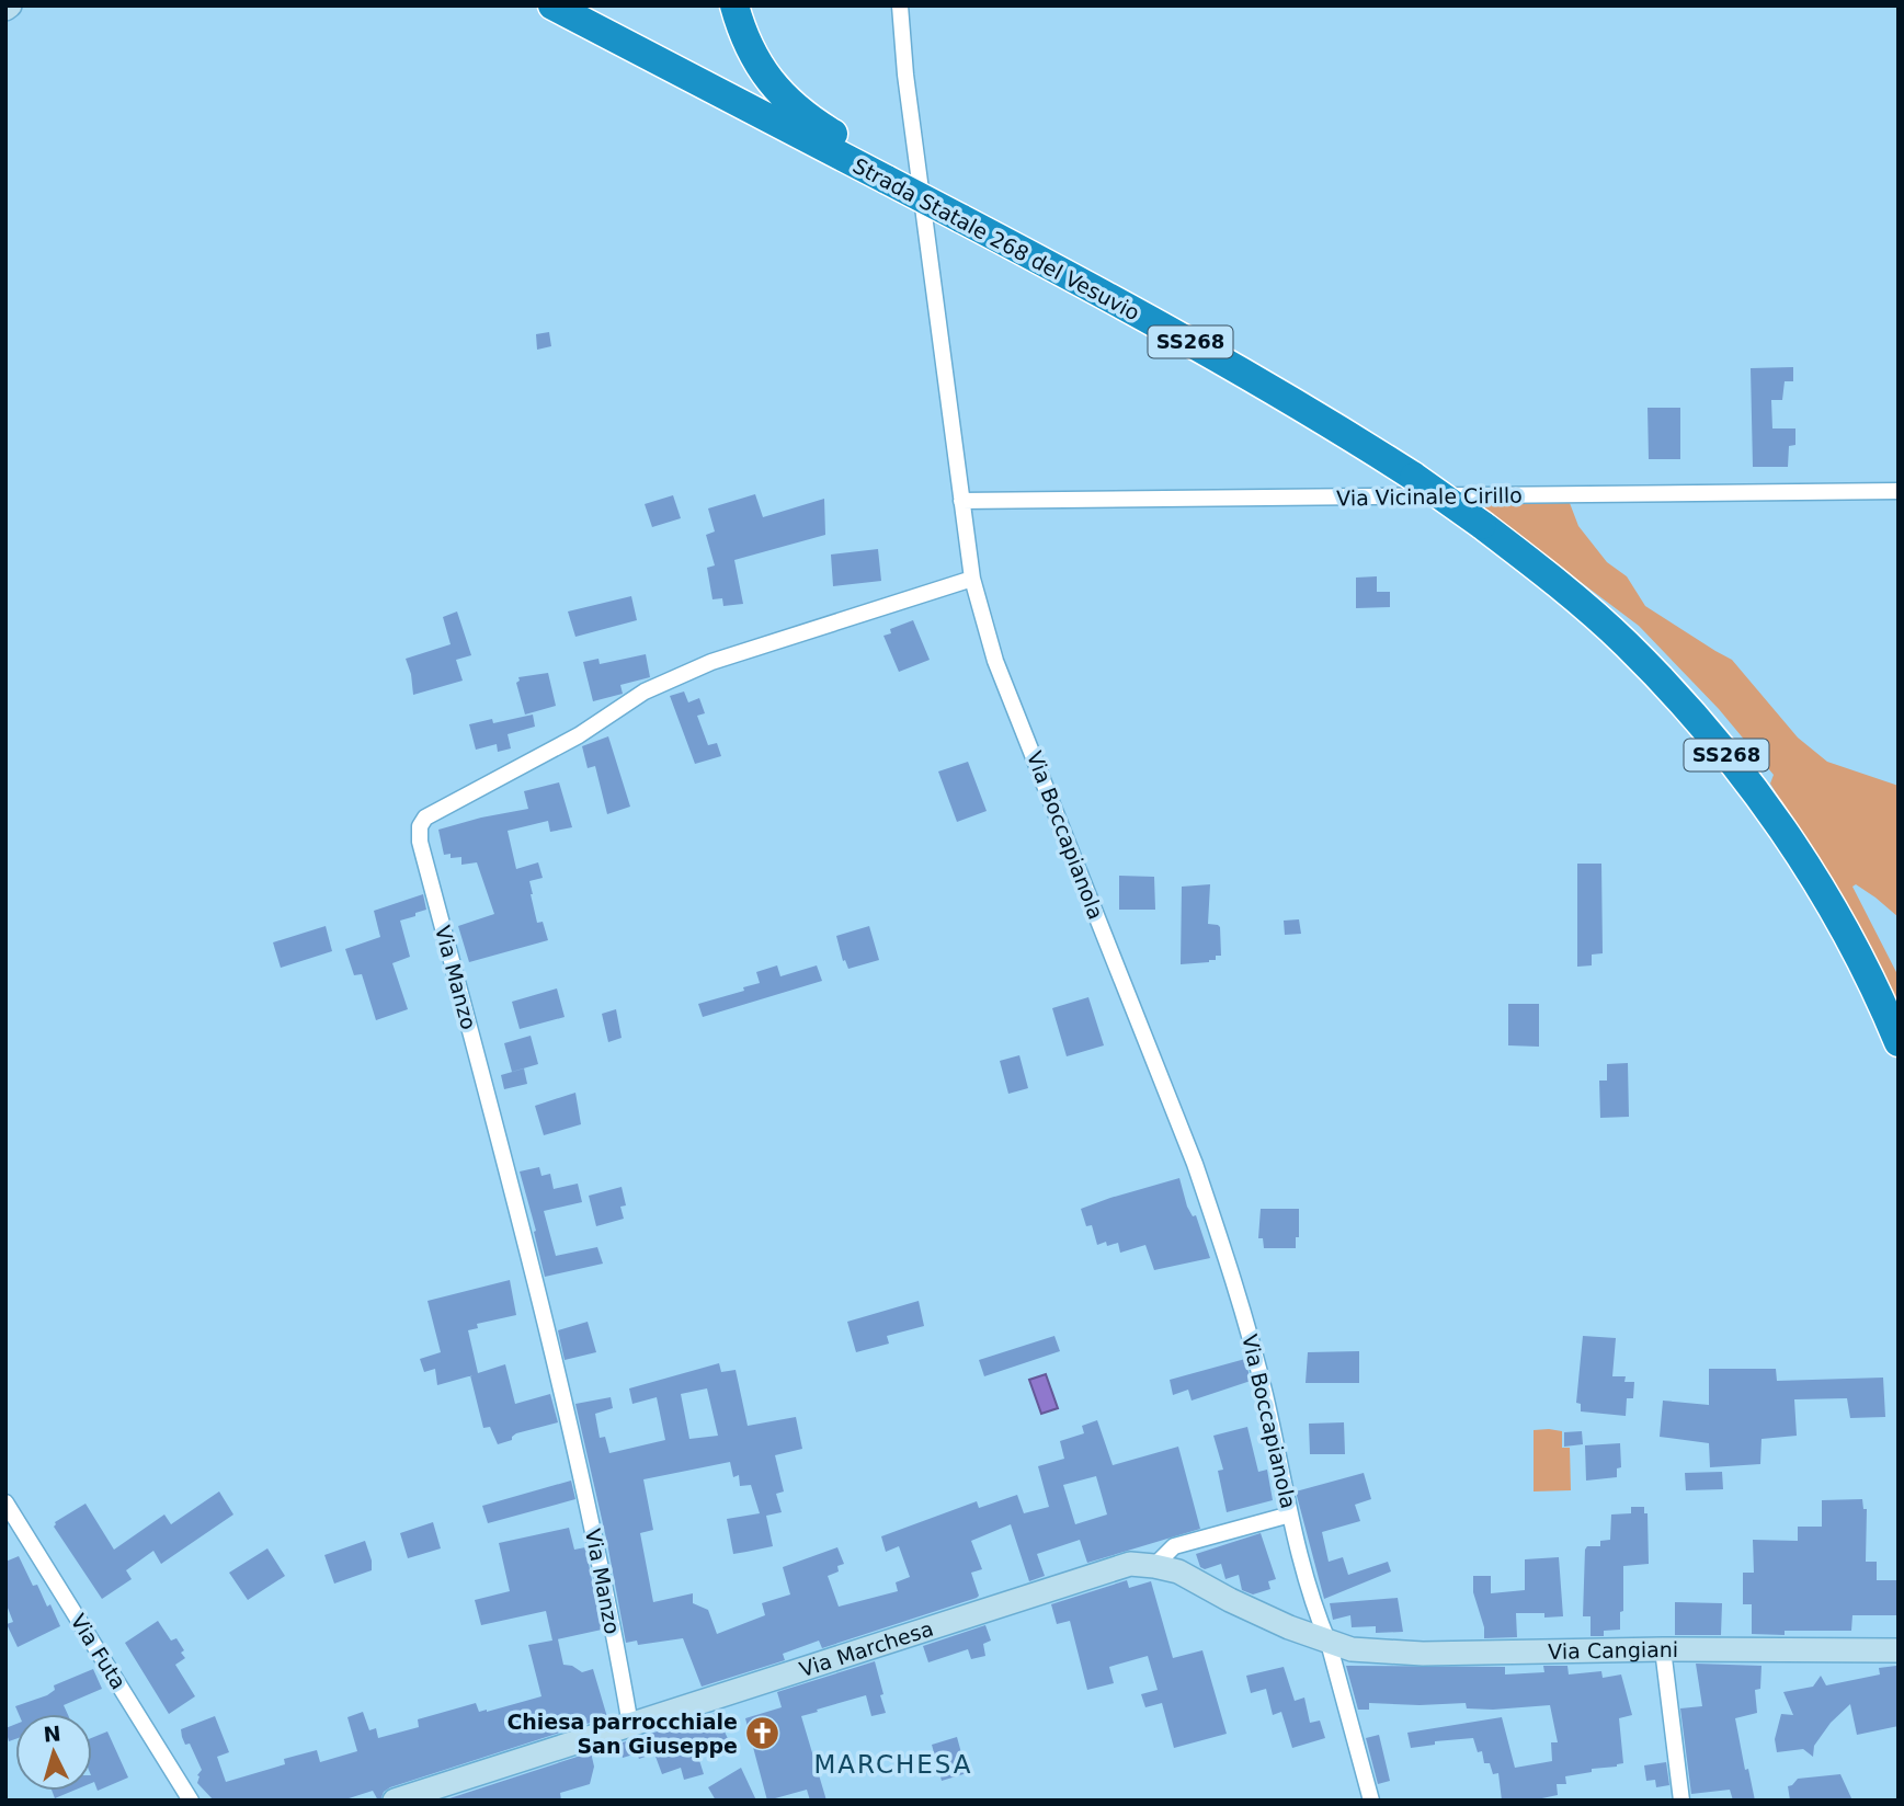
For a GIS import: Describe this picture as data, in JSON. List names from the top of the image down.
{
  "streets": {
    "highway": ["Strada Statale 268 del Vesuvio", "SS268"],
    "street": [
      "Via Vicinale Cirillo",
      "Via Boccapianola",
      "Via Manzo",
      "Via Marchesa",
      "Via Cangiani",
      "Via Futa"
    ]
  },
  "crossings": [
    ["Via Vicinale Cirillo", "Via Boccapianola"],
    ["Via Boccapianola", "Via Manzo"],
    ["Via Boccapianola", "Via Marchesa"],
    ["Via Boccapianola", "Via Cangiani"],
    ["Via Manzo", "Via Marchesa"],
    ["Via Marchesa", "Via Cangiani"]
  ],
  "districts": ["MARCHESA"],
  "places": {
    "church": ["Chiesa parrocchiale San Giuseppe"]
  },
  "north": "top"
}
